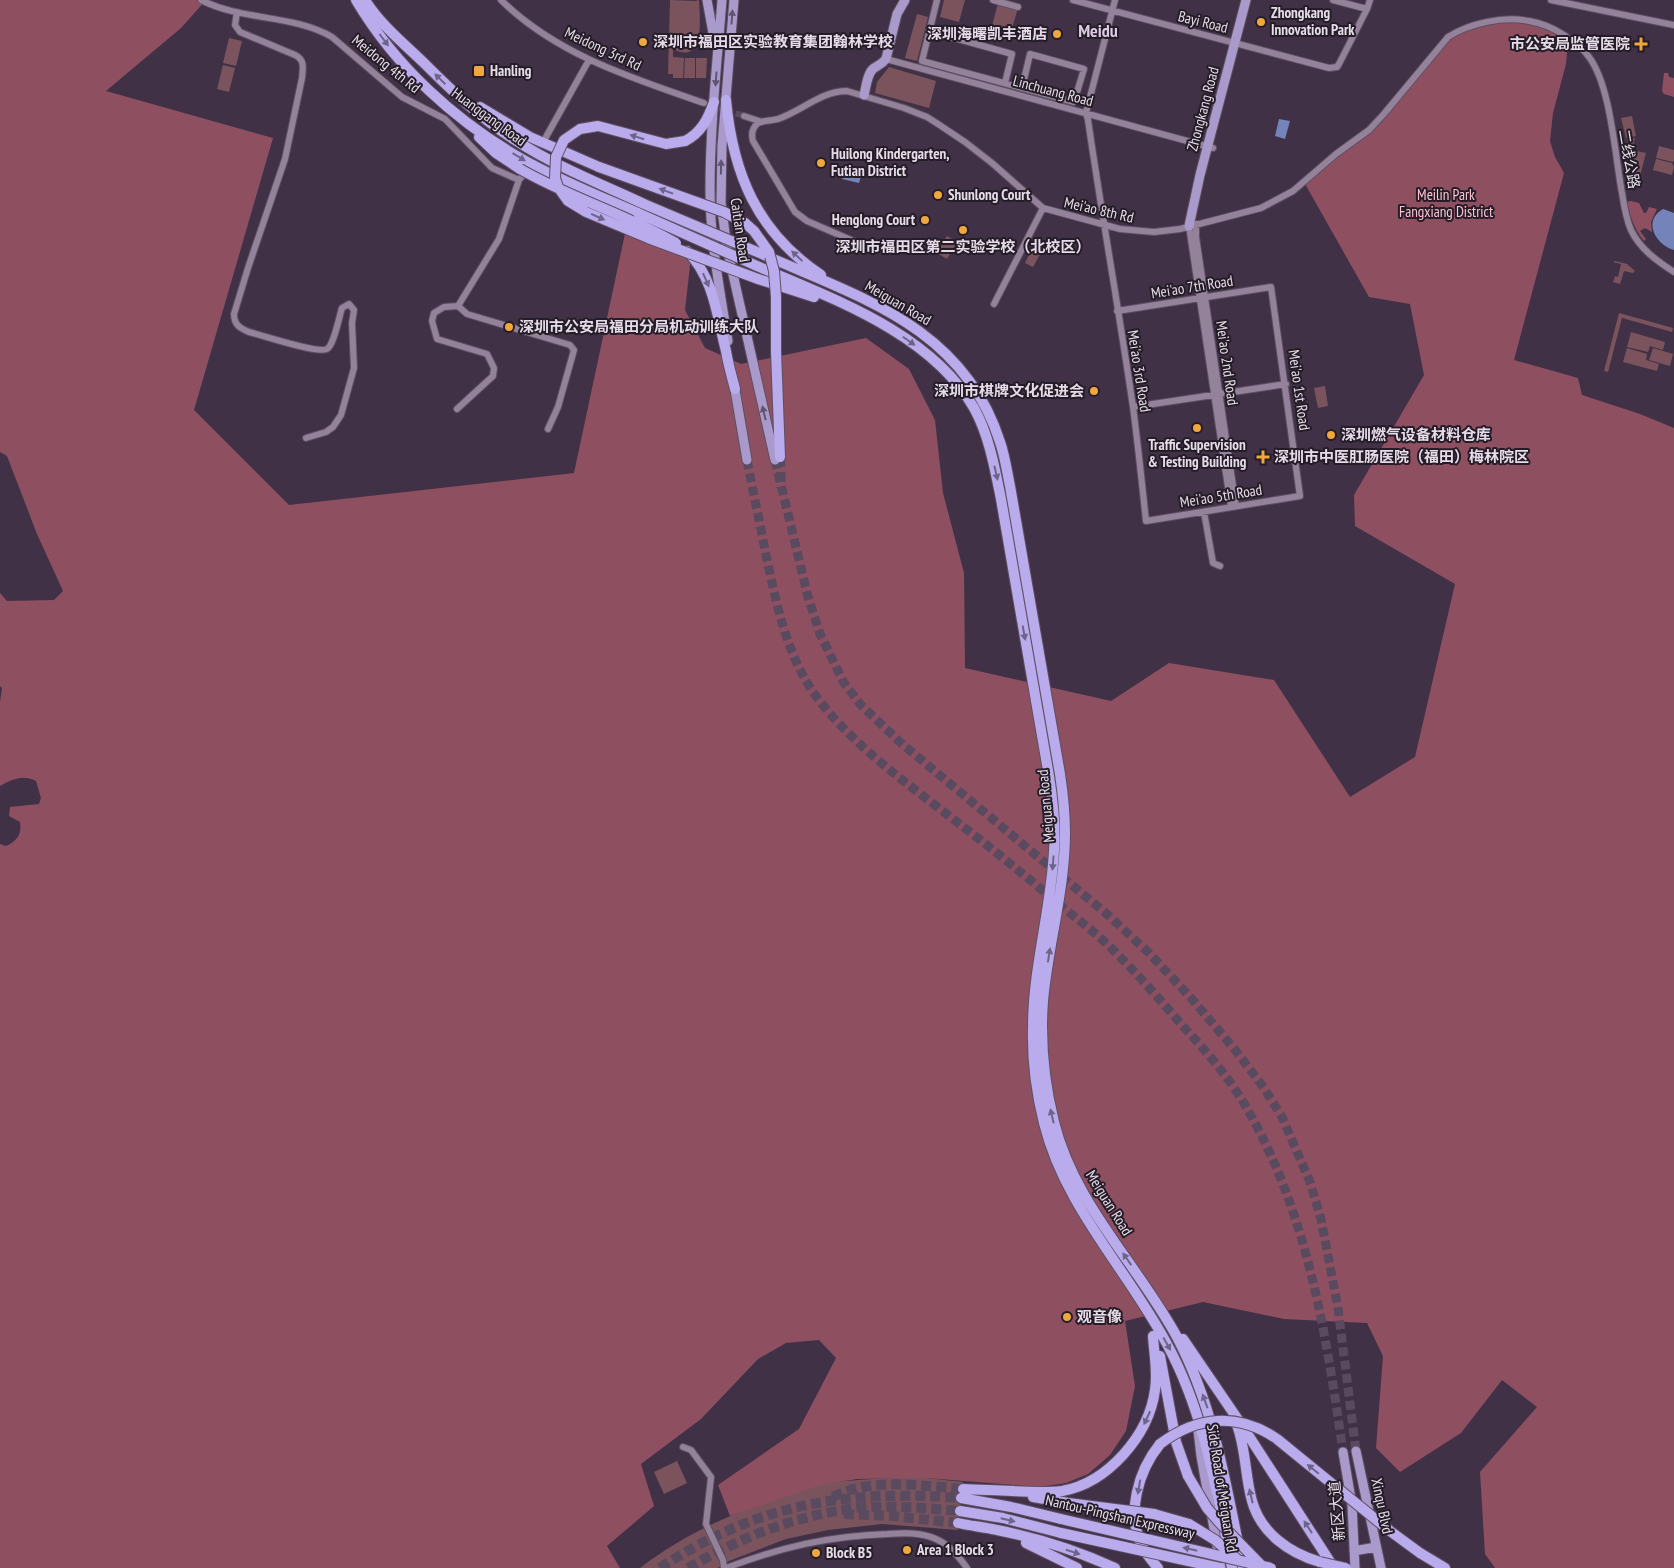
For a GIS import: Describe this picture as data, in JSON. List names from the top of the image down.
{
  "streets": {
    "highway": ["Huanggang Road", "Meiguan Road", "Nantou-Pingshan Expressway"],
    "main road": [
      "Zhongkang Road",
      "Caitian Road",
      "Side Road of Meiguan Rd",
      "Xinqu Blvd",
      "新区大道"
    ],
    "street": [
      "Bayi Road",
      "Meidong 3rd Rd",
      "Meidong 4th Rd",
      "Linchuang Road",
      "二线公路",
      "Mei'ao 8th Rd",
      "Mei'ao 7th Road",
      "Mei'ao 2nd Road",
      "Mei'ao 3rd Road",
      "Mei'ao 1st Road",
      "Mei'ao 5th Road"
    ]
  },
  "crossings": [
    ["Bayi Road", "Zhongkang Road"],
    ["Meidong 3rd Rd", "Caitian Road"],
    ["Linchuang Road", "Zhongkang Road"],
    ["Linchuang Road", "Mei'ao 3rd Road"],
    ["Zhongkang Road", "Mei'ao 8th Rd"],
    ["Zhongkang Road", "Mei'ao 2nd Road"],
    ["Huanggang Road", "Meiguan Road"],
    ["二线公路", "Mei'ao 8th Rd"],
    ["Mei'ao 8th Rd", "Mei'ao 2nd Road"],
    ["Mei'ao 8th Rd", "Mei'ao 3rd Road"],
    ["Mei'ao 7th Road", "Mei'ao 2nd Road"],
    ["Mei'ao 7th Road", "Mei'ao 3rd Road"],
    ["Mei'ao 7th Road", "Mei'ao 1st Road"],
    ["Meiguan Road", "Side Road of Meiguan Rd"],
    ["Mei'ao 2nd Road", "Mei'ao 5th Road"],
    ["Mei'ao 3rd Road", "Mei'ao 5th Road"],
    ["Mei'ao 1st Road", "Mei'ao 5th Road"],
    ["Side Road of Meiguan Rd", "Nantou-Pingshan Expressway"]
  ],
  "districts": ["Meidu"],
  "parks": ["Meilin Park Fangxiang District"],
  "places": {
    "other": [
      "Zhongkang Innovation Park",
      "深圳海曙凯丰酒店",
      "深圳市福田区实验教育集团翰林学校",
      "Huilong Kindergarten, Futian District",
      "Shunlong Court",
      "Henglong Court",
      "深圳市福田区第二实验学校（北校区）",
      "深圳市公安局福田分局机动训练大队",
      "深圳市棋牌文化促进会",
      "Traffic Supervision & Testing Building",
      "深圳燃气设备材料仓库",
      "观音像",
      "Area 1 Block 3",
      "Block B5"
    ],
    "health": ["市公安局监管医院", "深圳市中医肛肠医院（福田）梅林院区"],
    "transit": ["Hanling"]
  }
}
